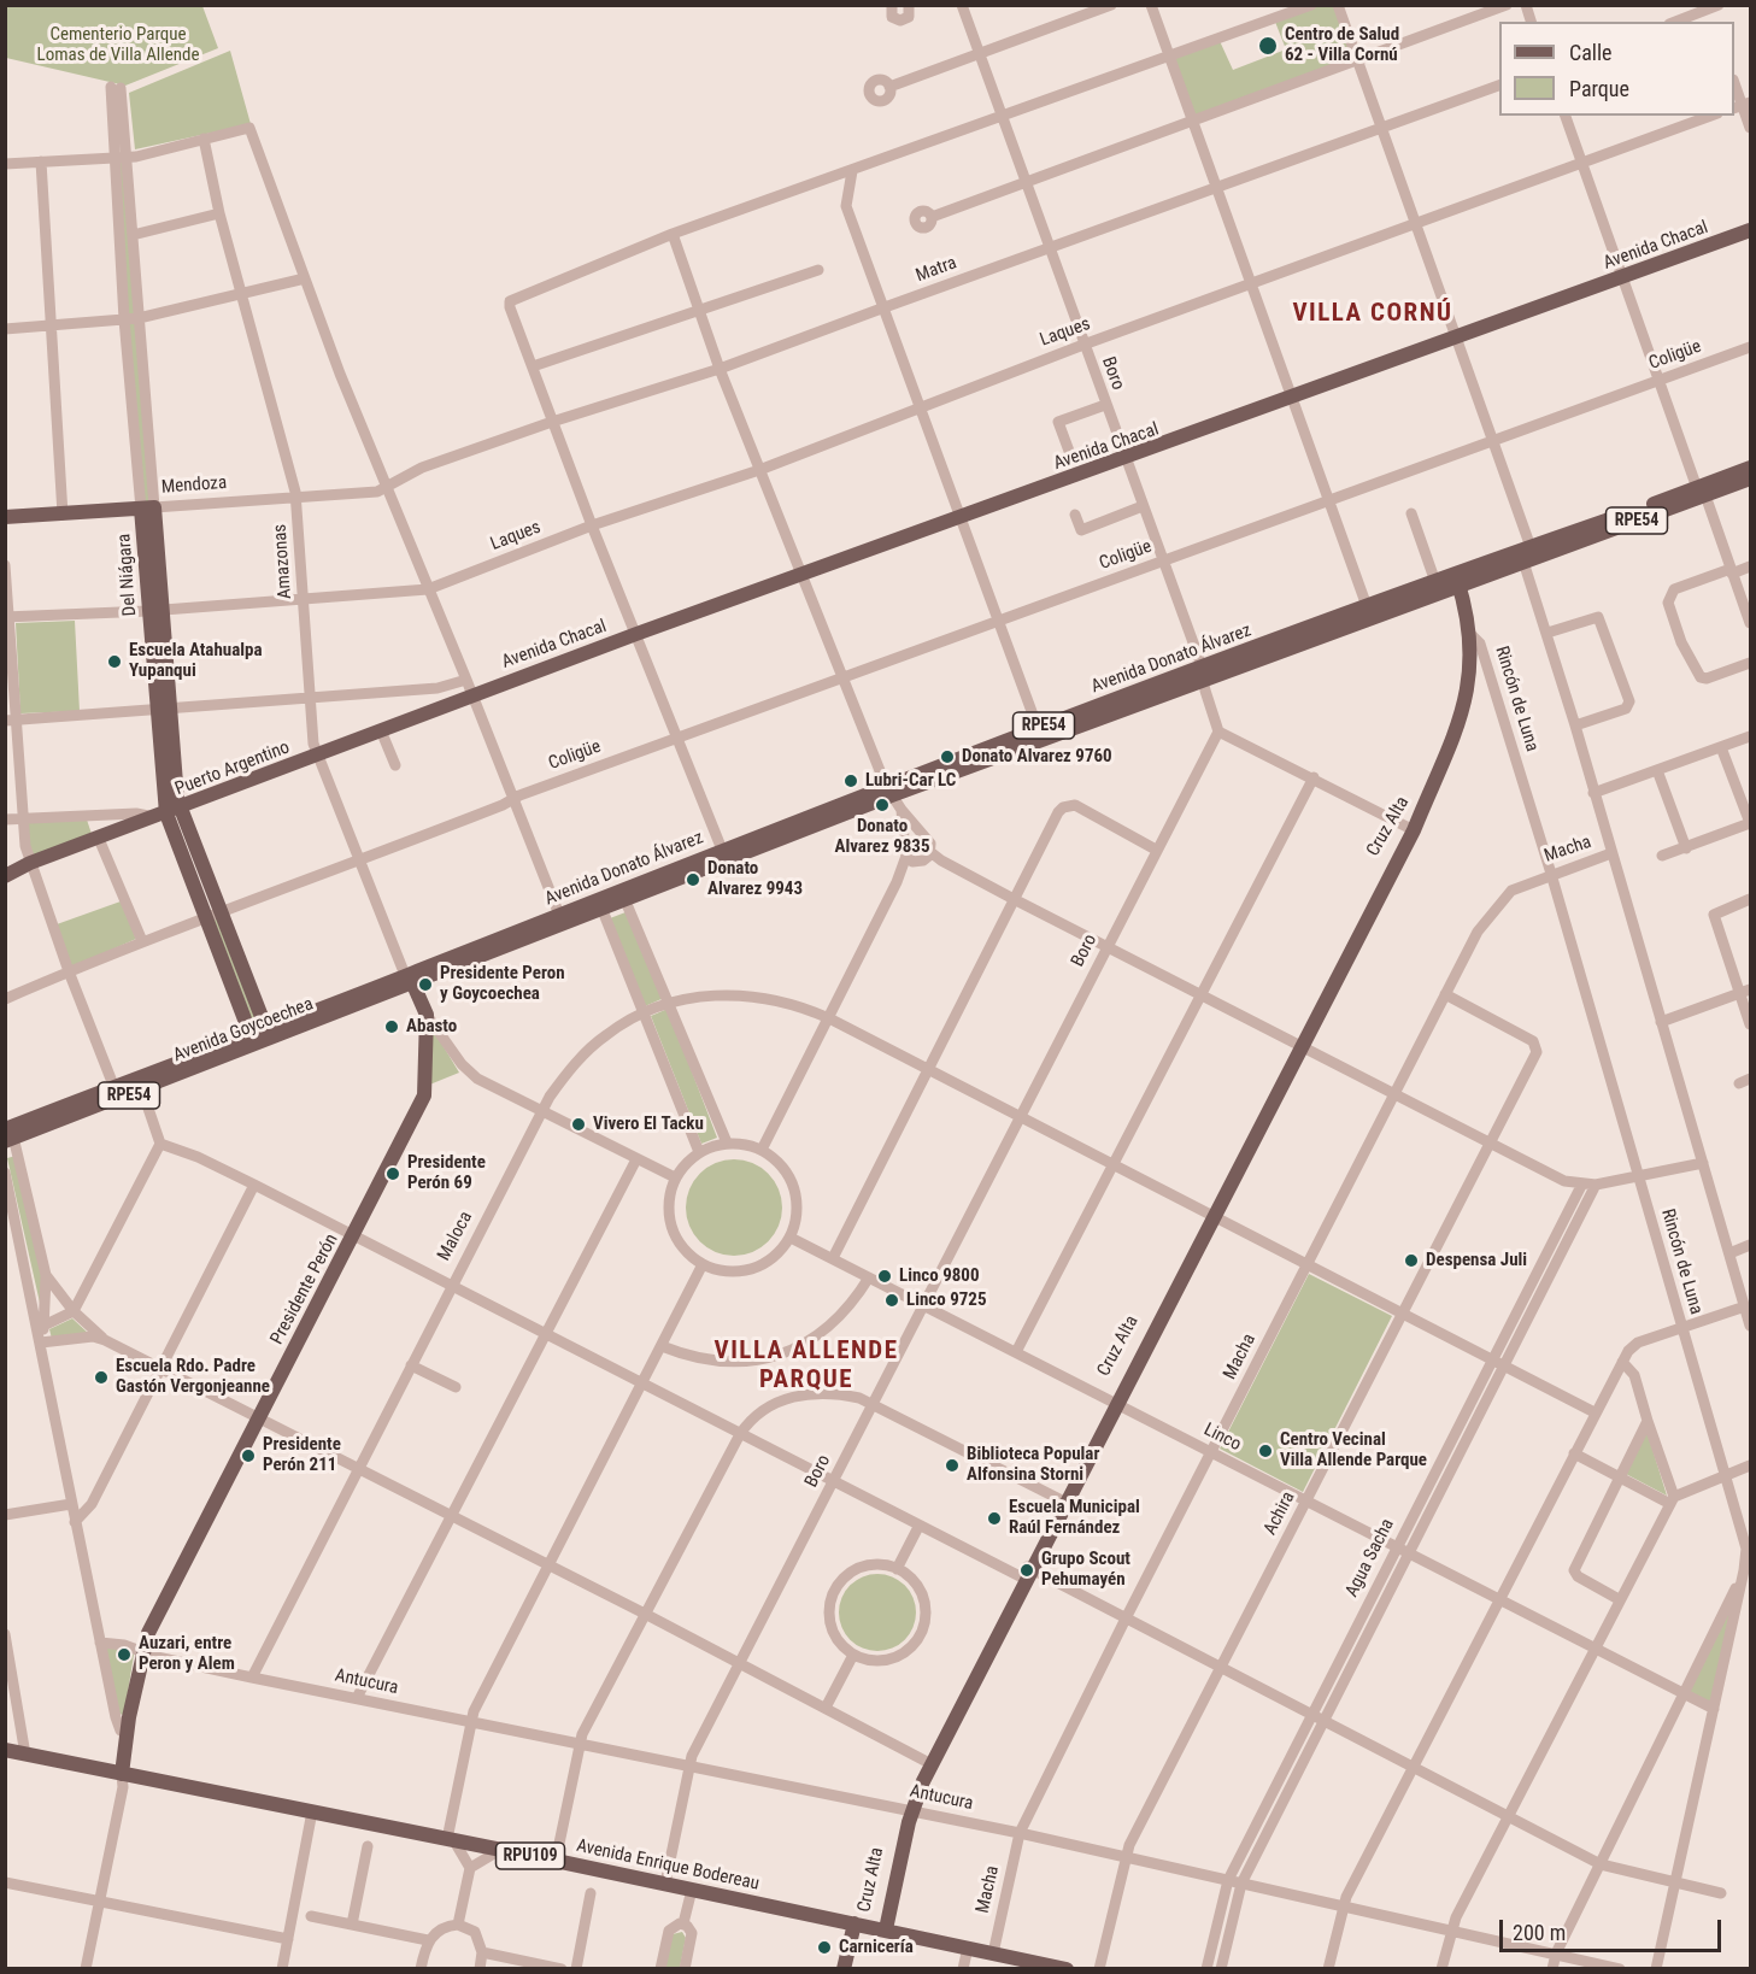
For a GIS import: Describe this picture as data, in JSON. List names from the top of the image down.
{
  "streets": {
    "main road": [
      "Avenida Chacal",
      "Mendoza",
      "RPE54",
      "Del Niágara",
      "Avenida Donato Álvarez",
      "Rincón de Luna",
      "Puerto Argentino",
      "Cruz Alta",
      "Avenida Goycoechea",
      "Presidente Perón",
      "RPU109",
      "Avenida Enrique Bodereau"
    ],
    "street": [
      "Matra",
      "Laques",
      "Coligüe",
      "Boro",
      "Amazonas",
      "Macha",
      "Maloca",
      "Linco",
      "Achira",
      "Agua Sacha",
      "Antucura"
    ]
  },
  "crossings": [
    ["Avenida Chacal", "Boro"],
    ["Avenida Chacal", "Puerto Argentino"],
    ["Matra", "Boro"],
    ["Matra", "Mendoza"],
    ["Laques", "Boro"],
    ["Laques", "Amazonas"],
    ["Laques", "Del Niágara"],
    ["Coligüe", "Boro"],
    ["Coligüe", "Amazonas"],
    ["Coligüe", "Del Niágara"],
    ["Boro", "Avenida Donato Álvarez"],
    ["Boro", "Maloca"],
    ["Boro", "Linco"],
    ["Boro", "Antucura"],
    ["Boro", "Avenida Enrique Bodereau"],
    ["Mendoza", "Amazonas"],
    ["Mendoza", "Del Niágara"],
    ["Amazonas", "Avenida Donato Álvarez"],
    ["Amazonas", "Puerto Argentino"],
    ["Amazonas", "Avenida Goycoechea"],
    ["Amazonas", "Presidente Perón"],
    ["Del Niágara", "Puerto Argentino"],
    ["Del Niágara", "Avenida Goycoechea"],
    ["Avenida Donato Álvarez", "Rincón de Luna"],
    ["Avenida Donato Álvarez", "Avenida Goycoechea"],
    ["Avenida Donato Álvarez", "Presidente Perón"],
    ["Rincón de Luna", "Cruz Alta"],
    ["Rincón de Luna", "Macha"],
    ["Rincón de Luna", "Linco"],
    ["Cruz Alta", "Maloca"],
    ["Cruz Alta", "Linco"],
    ["Cruz Alta", "Antucura"],
    ["Cruz Alta", "Avenida Enrique Bodereau"],
    ["Macha", "Maloca"],
    ["Macha", "Linco"],
    ["Macha", "Achira"],
    ["Macha", "Antucura"],
    ["Macha", "Avenida Enrique Bodereau"],
    ["Avenida Goycoechea", "Presidente Perón"],
    ["Maloca", "Achira"],
    ["Maloca", "Agua Sacha"],
    ["Maloca", "Antucura"],
    ["Presidente Perón", "Antucura"],
    ["Presidente Perón", "Avenida Enrique Bodereau"],
    ["Linco", "Achira"],
    ["Linco", "Agua Sacha"],
    ["Achira", "Antucura"],
    ["Agua Sacha", "Antucura"]
  ],
  "districts": ["VILLA CORNÚ", "VILLA ALLENDE PARQUE"],
  "parks": ["Cementerio Parque Lomas de Villa Allende"],
  "places": [
    "Centro de Salud 62 - Villa Cornú",
    "Escuela Atahualpa Yupanqui",
    "Donato Alvarez 9760",
    "Lubri-Car LC",
    "Donato Alvarez 9835",
    "Donato Alvarez 9943",
    "Presidente Peron y Goycoechea",
    "Abasto",
    "Vivero El Tacku",
    "Presidente Perón 69",
    "Despensa Juli",
    "Linco 9800",
    "Linco 9725",
    "Escuela Rdo. Padre Gastón Vergonjeanne",
    "Centro Vecinal Villa Allende Parque",
    "Presidente Perón 211",
    "Biblioteca Popular Alfonsina Storni",
    "Escuela Municipal Raúl Fernández",
    "Grupo Scout Pehumayén",
    "Auzari, entre Peron y Alem",
    "Carnicería"
  ],
  "legend": ["Calle", "Parque"],
  "scale_bar": "200 m"
}
